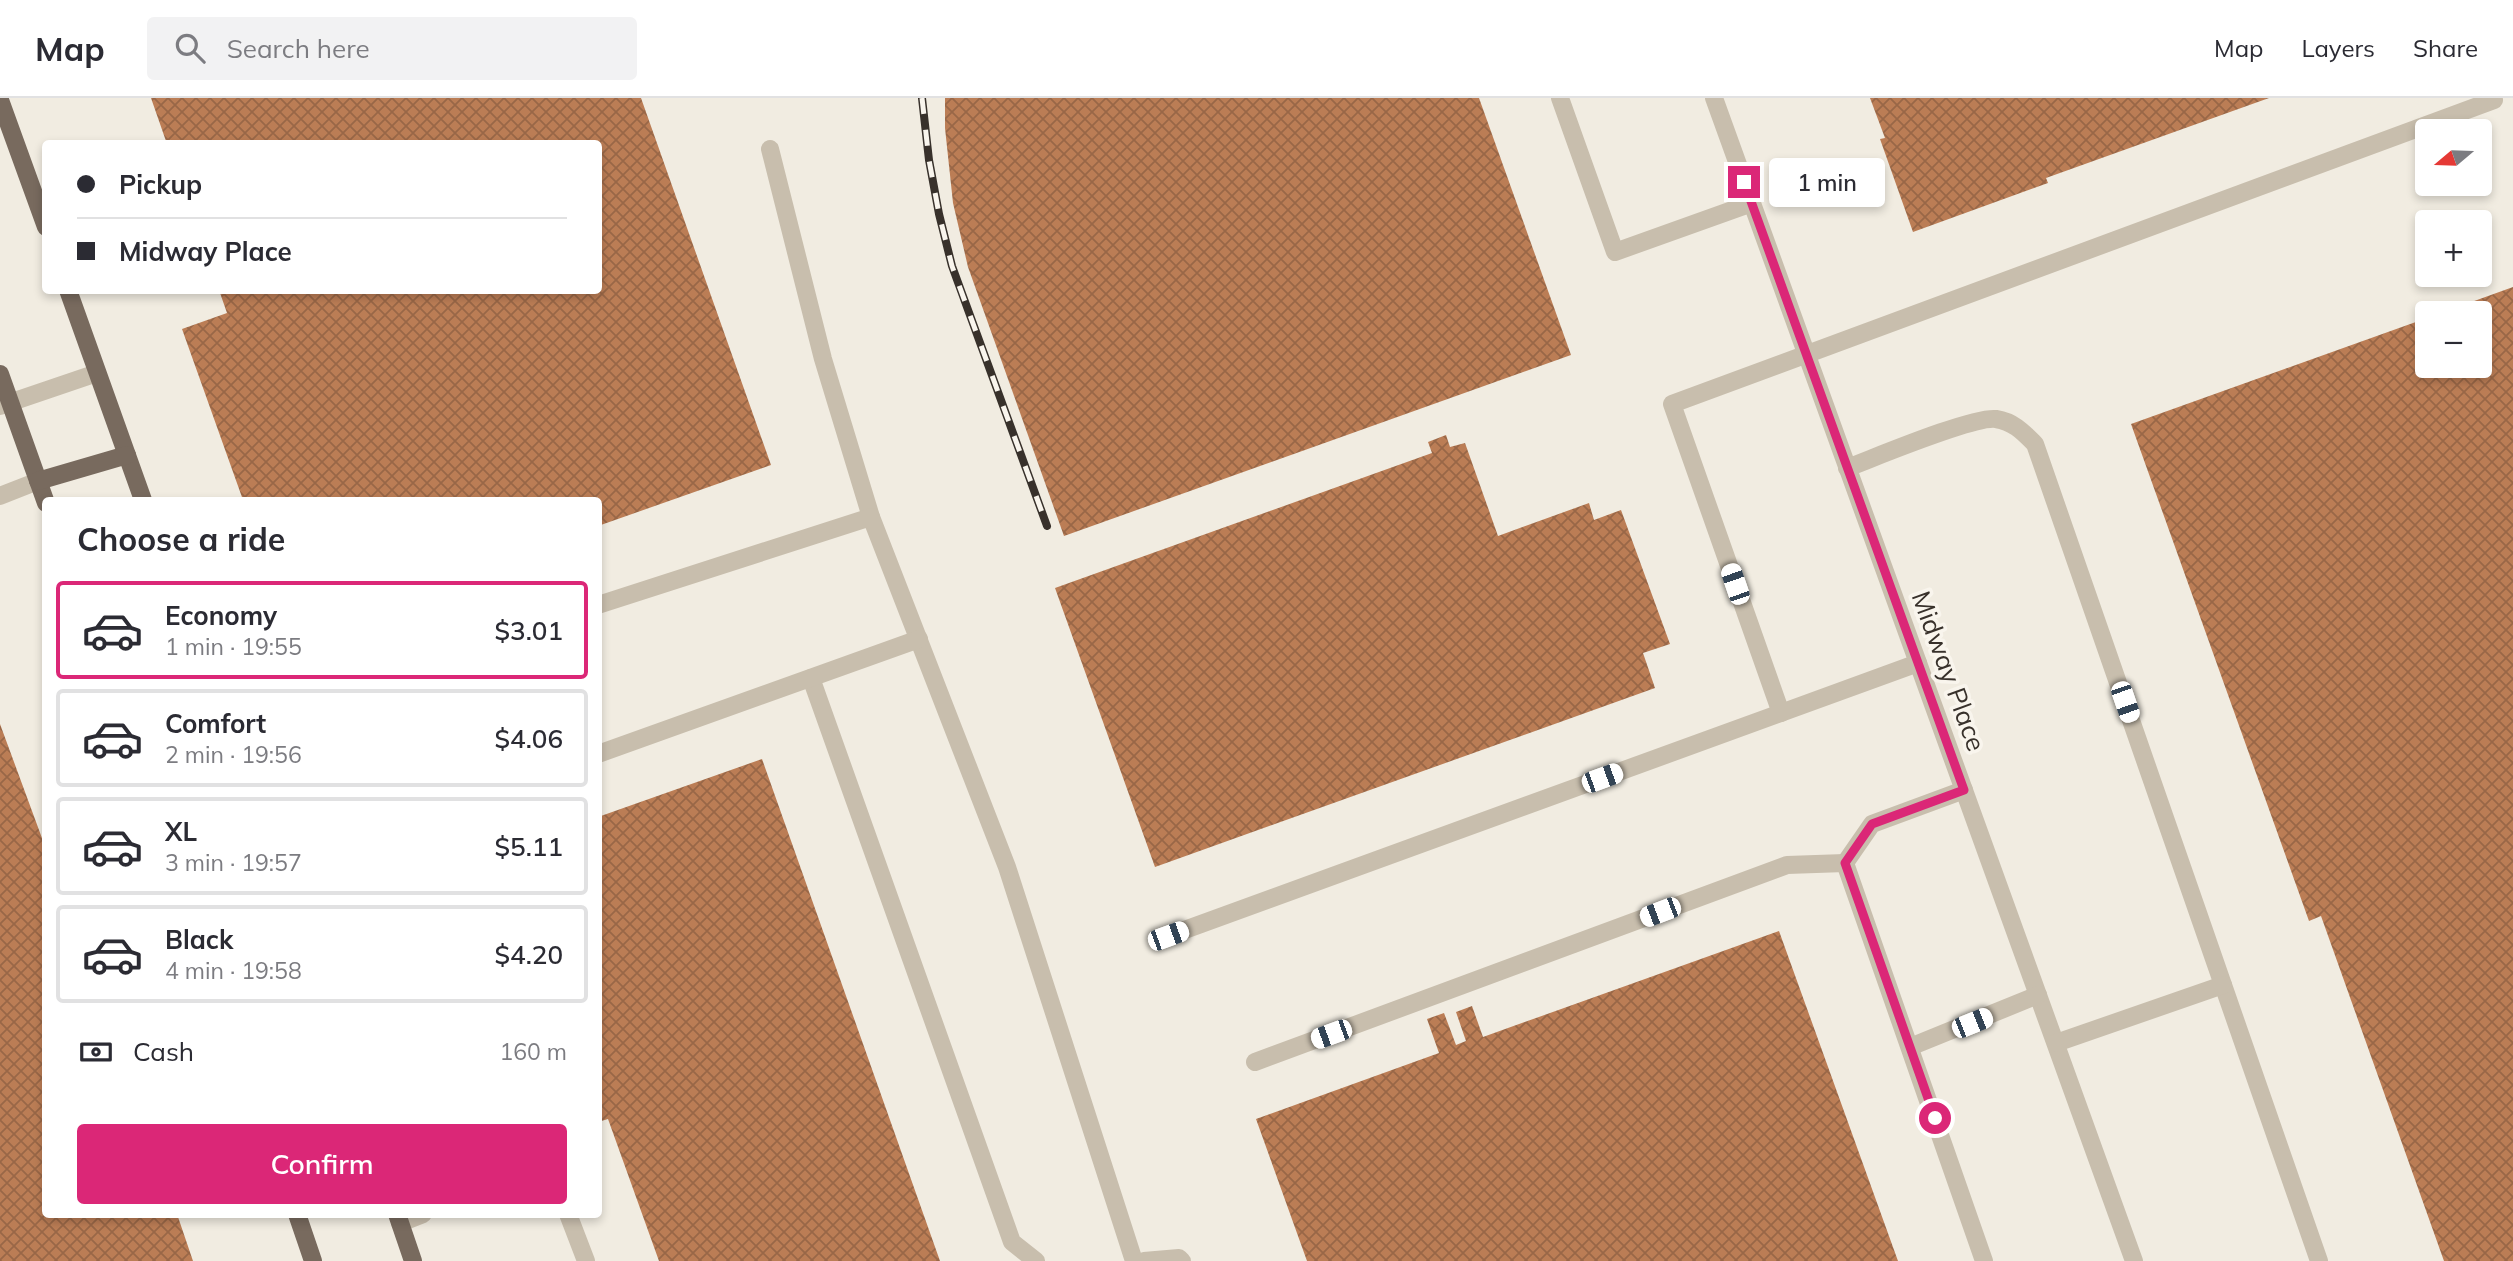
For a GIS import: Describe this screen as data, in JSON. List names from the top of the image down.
{
  "streets": {
    "street": ["Midway Place"]
  },
  "north": "left",
  "page": {
    "header": "Map",
    "search": "Search here",
    "nav": ["Map", "Layers", "Share"],
    "map_buttons": ["+", "−"],
    "banner": ["Pickup", "Midway Place"],
    "bubble": "1 min",
    "heading": "Choose a ride",
    "list": [
      {
        "name": "Economy",
        "note": "1 min · 19:55",
        "value": "$3.01"
      },
      {
        "name": "Comfort",
        "note": "2 min · 19:56",
        "value": "$4.06"
      },
      {
        "name": "XL",
        "note": "3 min · 19:57",
        "value": "$5.11"
      },
      {
        "name": "Black",
        "note": "4 min · 19:58",
        "value": "$4.20"
      }
    ],
    "pay": ["Cash", "160 m"],
    "buttons": "Confirm"
  }
}
